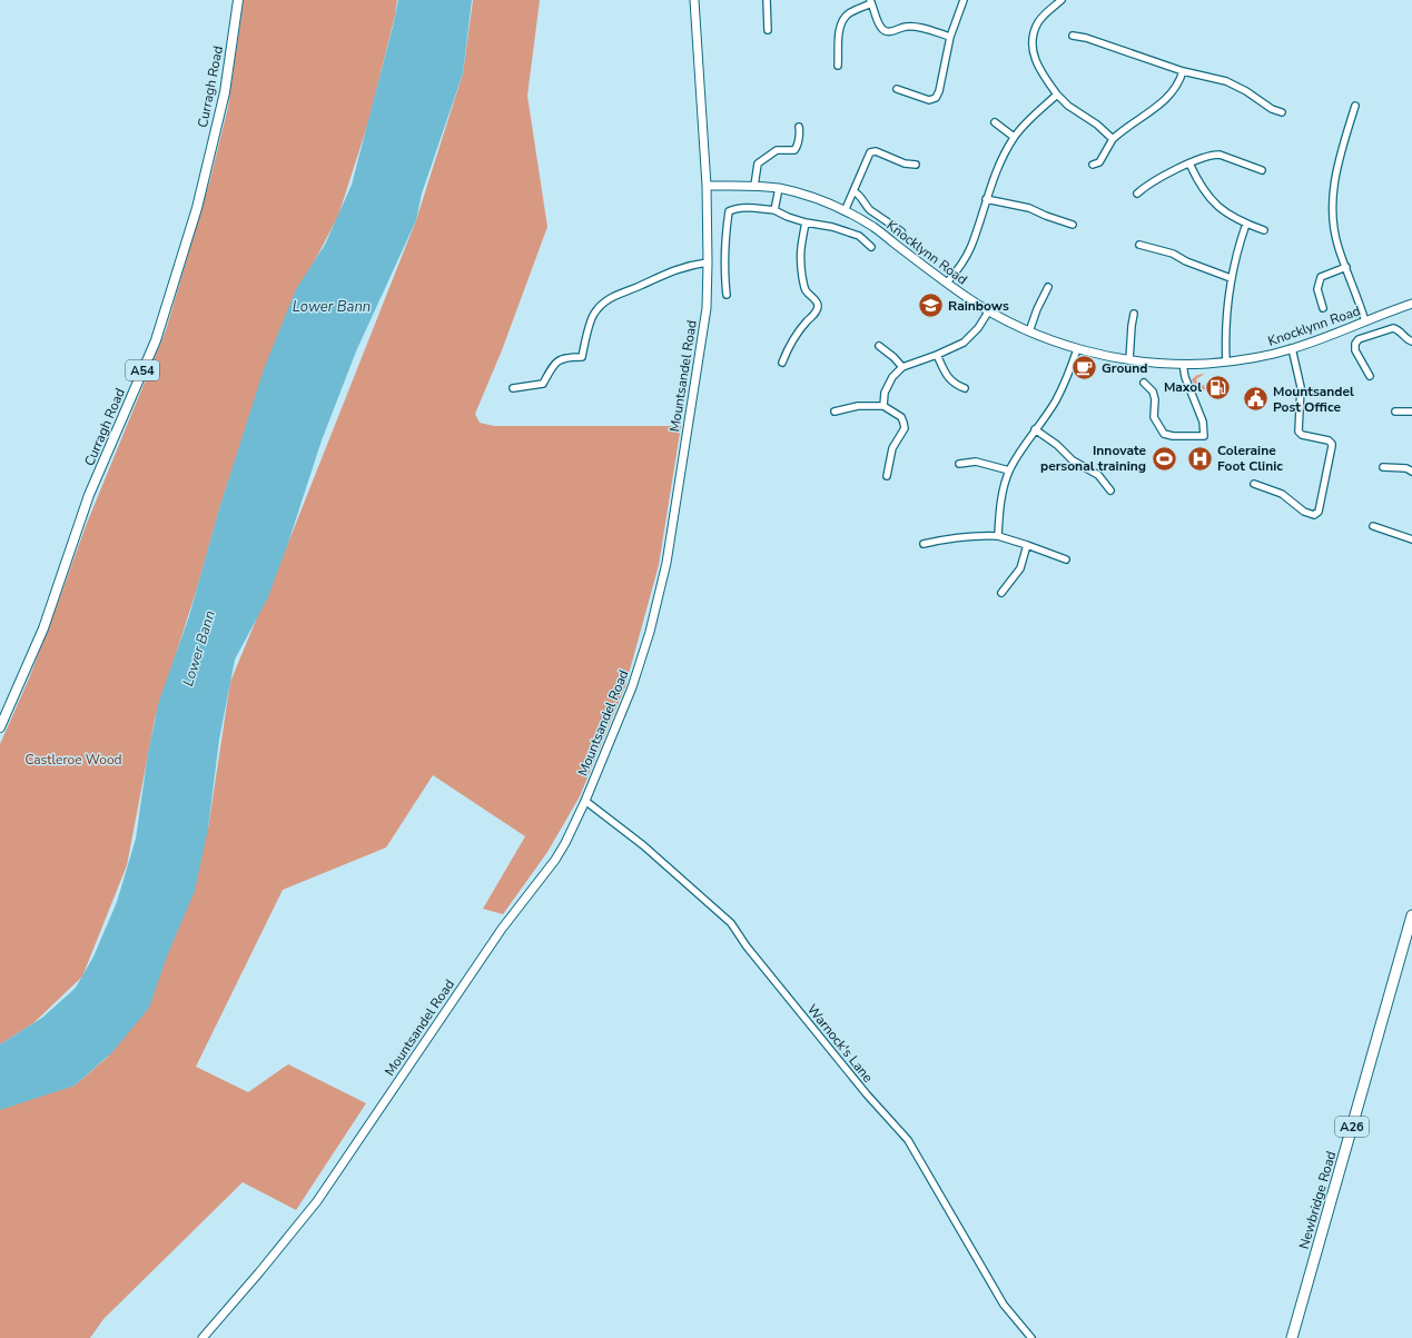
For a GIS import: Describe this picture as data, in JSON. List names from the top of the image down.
{
  "streets": {
    "highway": ["A26", "Newbridge Road"],
    "main road": ["Curragh Road", "A54"],
    "street": ["Knocklynn Road", "Mountsandel Road", "Warnock's Lane"]
  },
  "crossings": [
    ["Knocklynn Road", "Mountsandel Road"],
    ["Mountsandel Road", "Warnock's Lane"]
  ],
  "water": ["Lower Bann"],
  "parks": ["Castleroe Wood"],
  "places": {
    "school or university": ["Rainbows"],
    "cafe": ["Ground"],
    "fuel station": ["Maxol"],
    "public building": ["Mountsandel Post Office"],
    "sports": ["Innovate personal training"],
    "hospital": ["Coleraine Foot Clinic"]
  }
}
